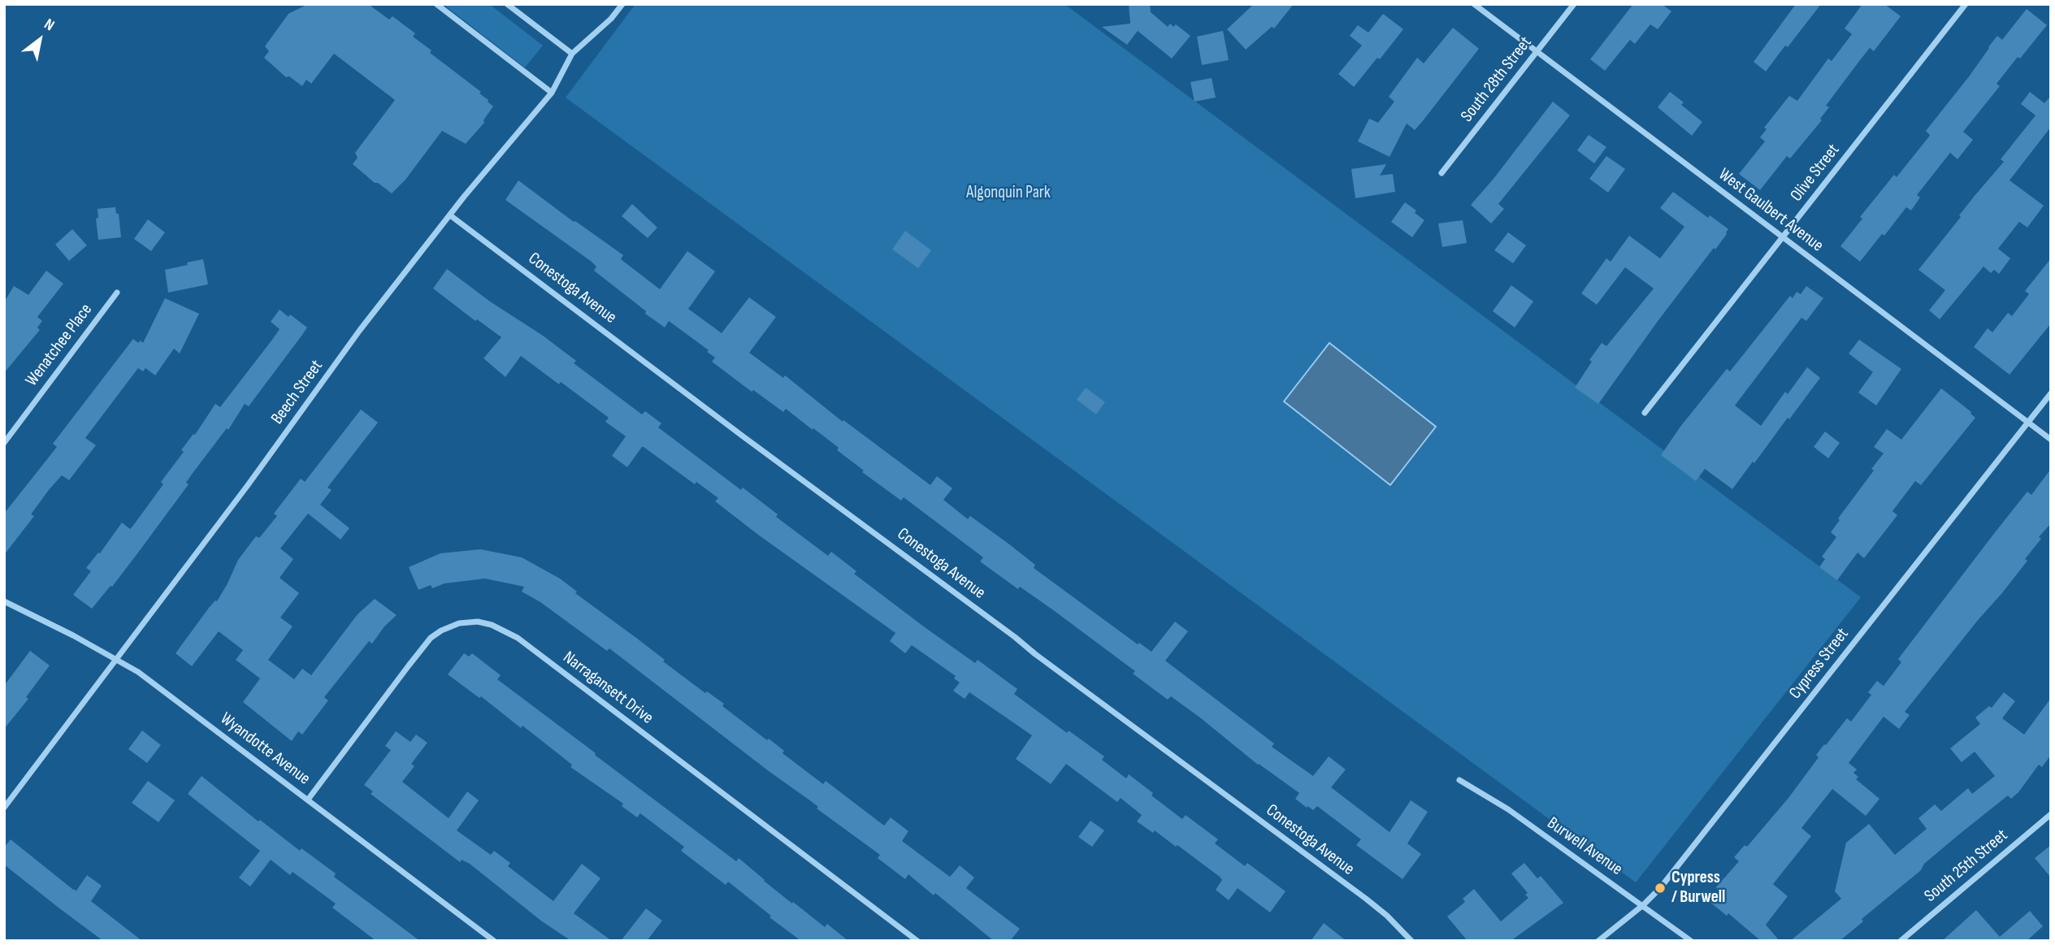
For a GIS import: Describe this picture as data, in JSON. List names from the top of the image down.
{
  "streets": {
    "street": [
      "South 28th Street",
      "Olive Street",
      "West Gaulbert Avenue",
      "Conestoga Avenue",
      "Wenatchee Place",
      "Beech Street",
      "Cypress Street",
      "Narragansett Drive",
      "Wyandotte Avenue",
      "Burwell Avenue",
      "South 25th Street"
    ]
  },
  "crossings": [
    ["South 28th Street", "West Gaulbert Avenue"],
    ["Olive Street", "West Gaulbert Avenue"],
    ["West Gaulbert Avenue", "Cypress Street"],
    ["Conestoga Avenue", "Beech Street"],
    ["Beech Street", "Wyandotte Avenue"],
    ["Cypress Street", "Burwell Avenue"],
    ["Narragansett Drive", "Wyandotte Avenue"]
  ],
  "parks": ["Algonquin Park"],
  "places": ["Cypress / Burwell"],
  "north": "top right"
}
